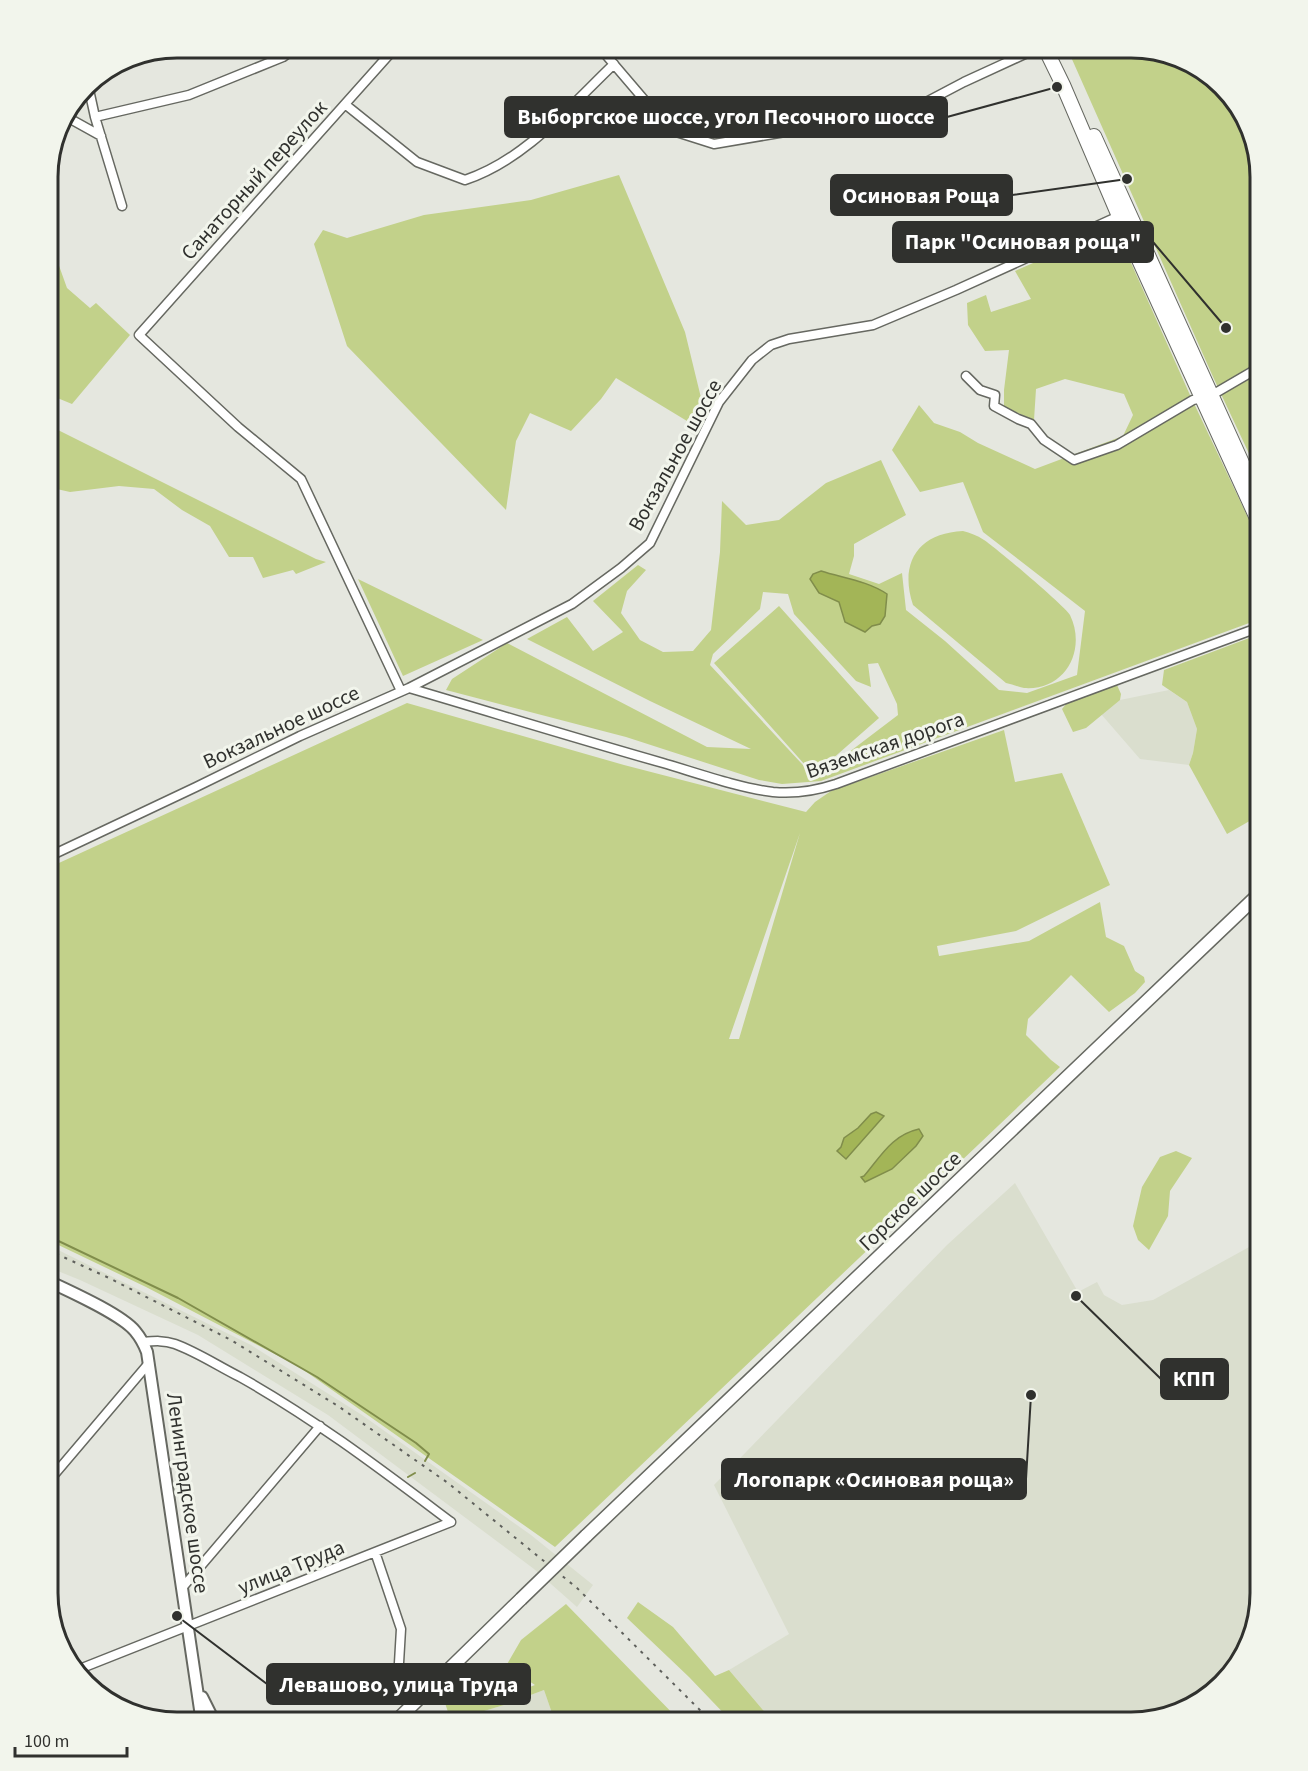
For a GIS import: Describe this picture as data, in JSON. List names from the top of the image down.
{
  "streets": {
    "main road": ["Горское шоссе"],
    "street": [
      "Санаторный переулок",
      "Вокзальное шоссе",
      "Вяземская дорога",
      "Ленинградское шоссе",
      "улица Труда"
    ]
  },
  "crossings": [
    ["Санаторный переулок", "Вокзальное шоссе"],
    ["Санаторный переулок", "Вяземская дорога"],
    ["Вокзальное шоссе", "Вяземская дорога"],
    ["Ленинградское шоссе", "улица Труда"]
  ],
  "places": [
    "Выборгское шоссе, угол Песочного шоссе",
    "Осиновая Роща",
    "Парк \"Осиновая роща\"",
    "КПП",
    "Логопарк «Осиновая роща»",
    "Левашово, улица Труда"
  ],
  "scale_bar": "100 m"
}
